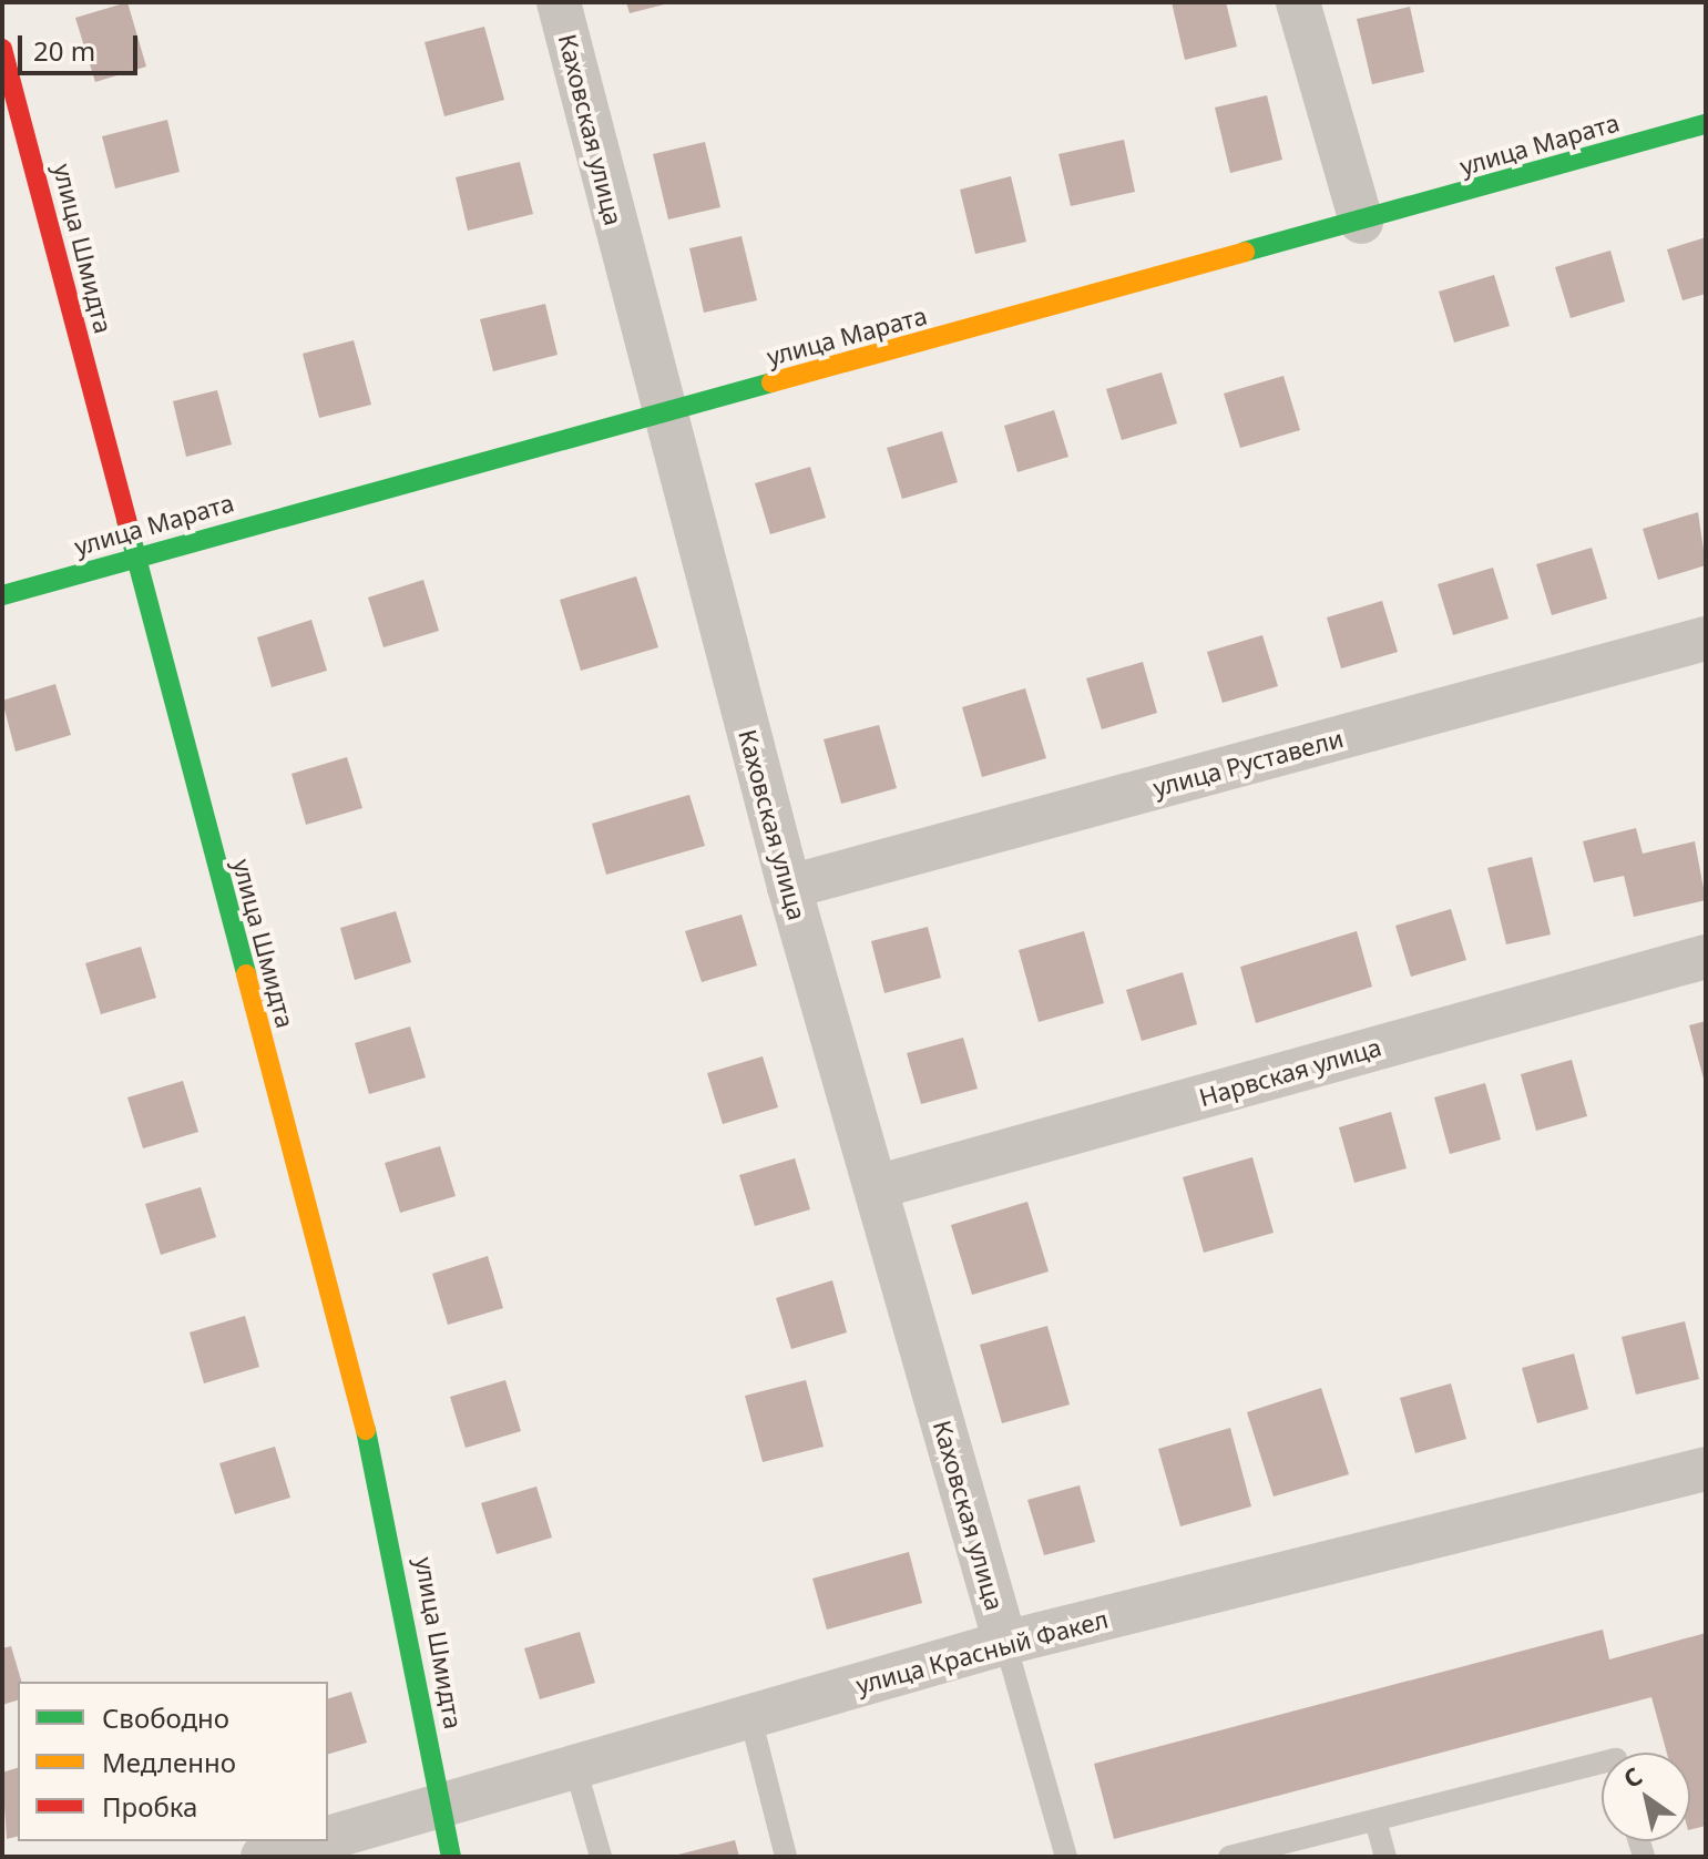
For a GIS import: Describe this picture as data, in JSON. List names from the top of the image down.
{
  "streets": {
    "street": [
      "Каховская улица",
      "улица Марата",
      "улица Шмидта",
      "улица Руставели",
      "Нарвская улица",
      "улица Красный Факел"
    ]
  },
  "crossings": [
    ["Каховская улица", "улица Марата"],
    ["Каховская улица", "улица Руставели"],
    ["Каховская улица", "Нарвская улица"],
    ["Каховская улица", "улица Красный Факел"],
    ["улица Марата", "улица Шмидта"],
    ["улица Шмидта", "улица Красный Факел"]
  ],
  "legend": ["Свободно", "Медленно", "Пробка"],
  "scale_bar": "20 m",
  "north": "top left"
}
